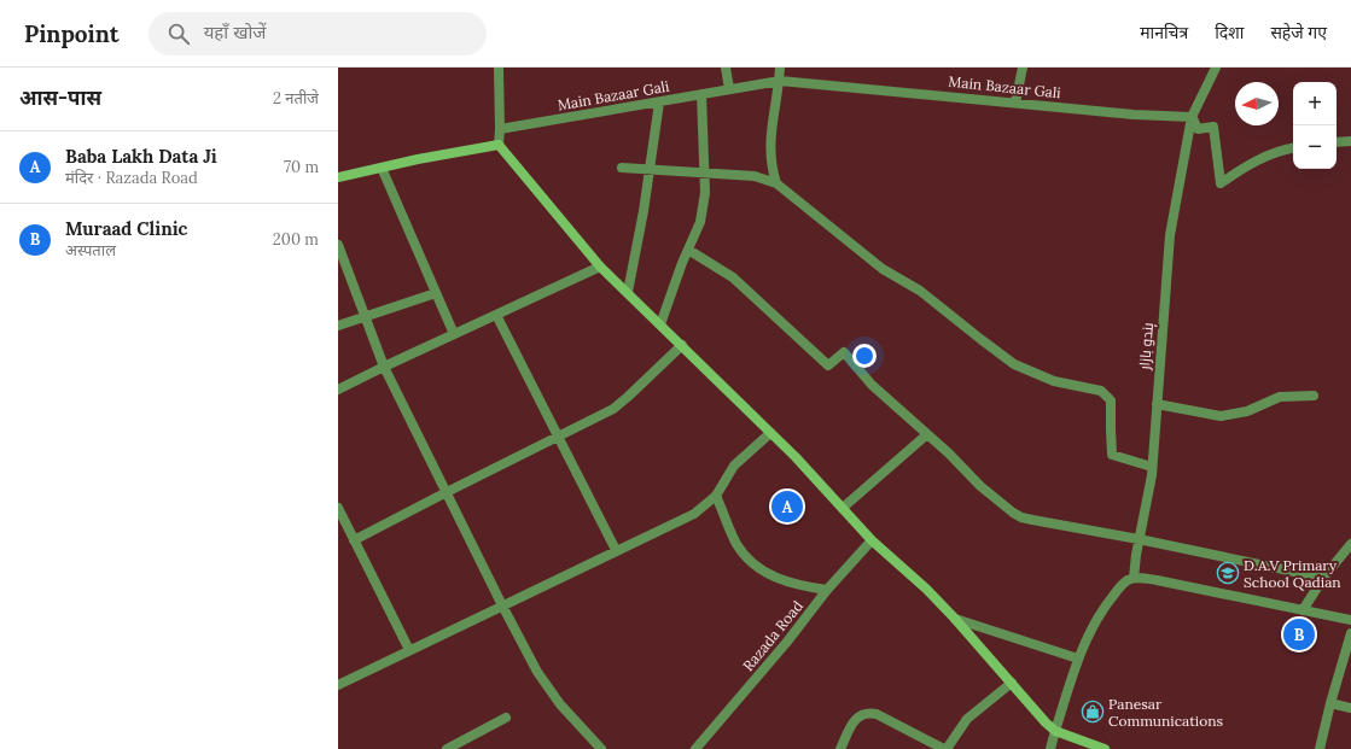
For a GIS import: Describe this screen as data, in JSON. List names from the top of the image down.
{
  "streets": {
    "street": ["Main Bazaar Gali", "ہندو بازار", "Razada Road"]
  },
  "crossings": [
    ["Main Bazaar Gali", "ہندو بازار"]
  ],
  "places": {
    "school or university": ["D.A.V Primary School Qadian"],
    "shop": ["Panesar Communications"]
  },
  "north": "left",
  "page": {
    "header": "Pinpoint",
    "search": "यहाँ खोजें",
    "nav": ["मानचित्र", "दिशा", "सहेजे गए"],
    "heading": ["आस-पास", "2 नतीजे"],
    "map_buttons": ["+", "−"],
    "list": [
      {
        "mark": "A",
        "name": "Baba Lakh Data Ji",
        "note": "मंदिर · Razada Road",
        "value": "70 m"
      },
      {
        "mark": "B",
        "name": "Muraad Clinic",
        "note": "अस्पताल",
        "value": "200 m"
      }
    ],
    "pins": ["A", "B"]
  }
}
